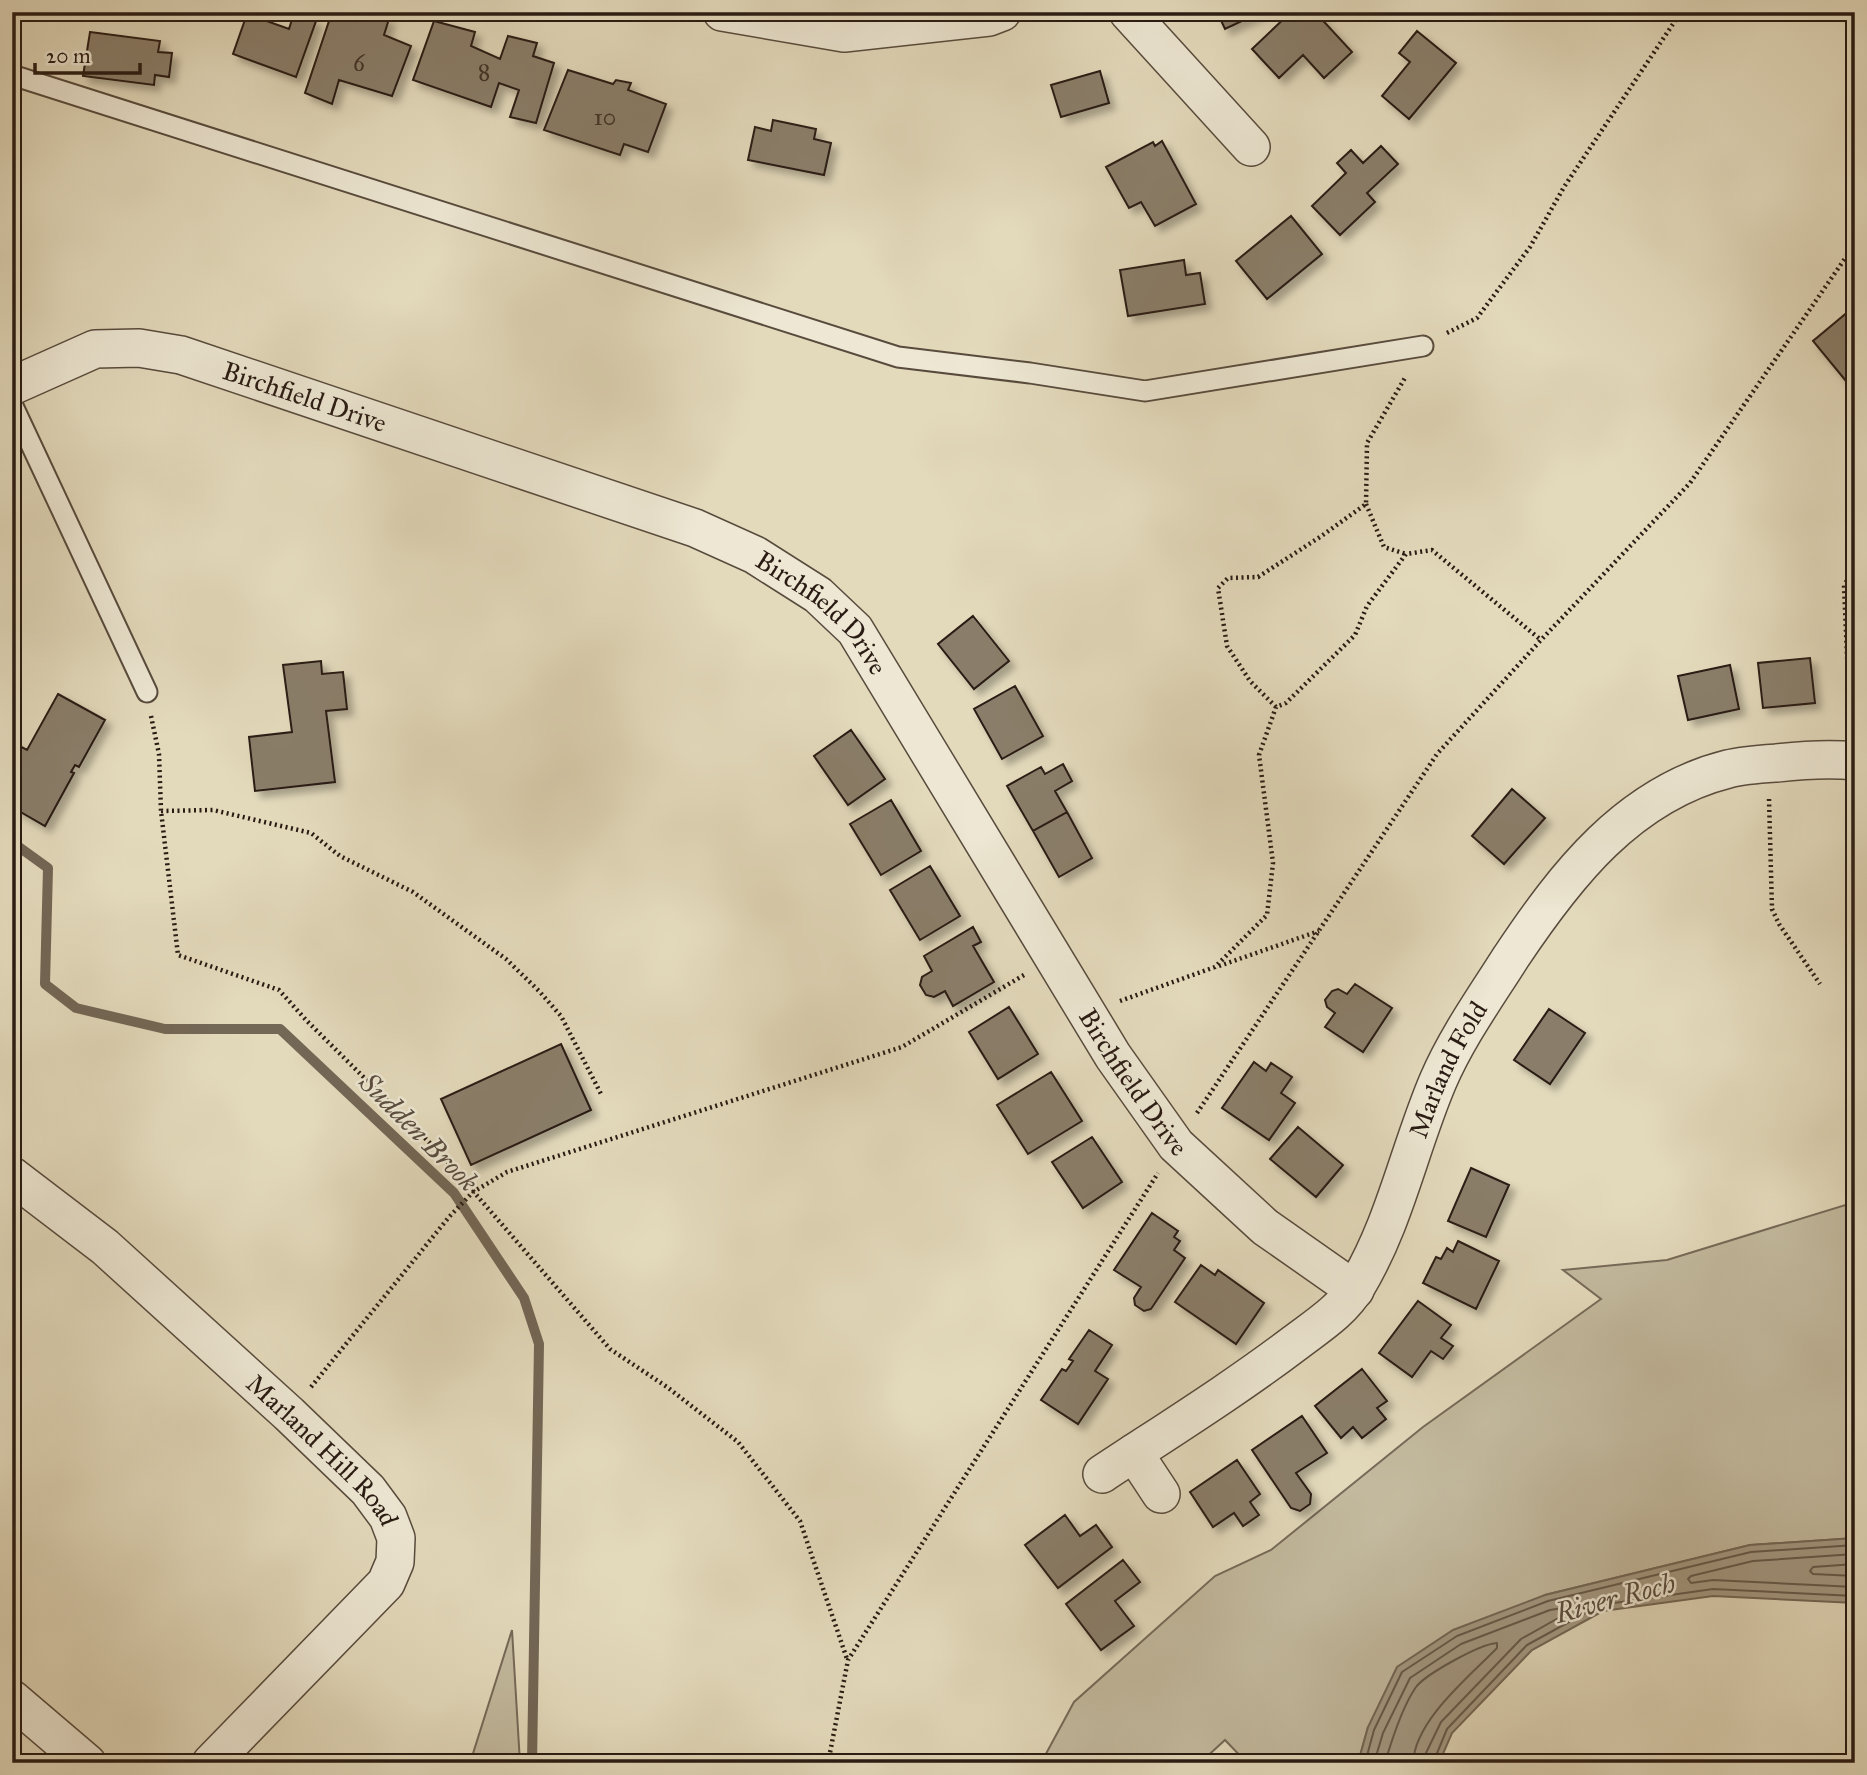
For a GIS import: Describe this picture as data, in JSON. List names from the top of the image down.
{
  "streets": {
    "street": ["Birchfield Drive", "Marland Fold", "Marland Hill Road"]
  },
  "crossings": [
    ["Birchfield Drive", "Marland Fold"]
  ],
  "water": ["Sudden Brook", "River Roch"],
  "house_numbers": ["6", "8", "10"],
  "scale_bar": "20 m"
}
